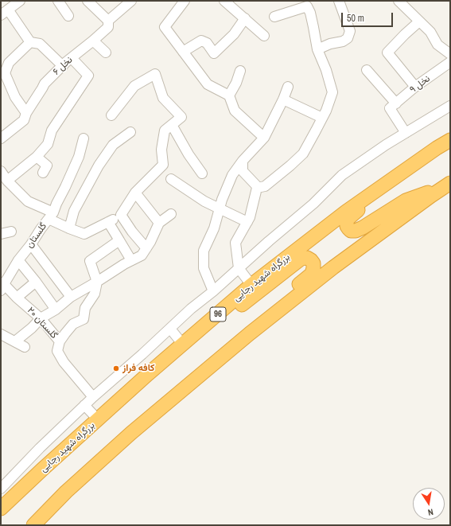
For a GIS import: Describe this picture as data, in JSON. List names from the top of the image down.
{
  "streets": {
    "highway": ["بزرگراه شهید رجایی", "96"],
    "street": [
      "نخل ۶",
      "نخل ۹",
      "گلستان",
      "گلستان ۲۰"
    ]
  },
  "crossings": [
    ["گلستان", "گلستان ۲۰"]
  ],
  "places": ["کافه فراز"],
  "scale_bar": "50 m",
  "north": "bottom"
}
